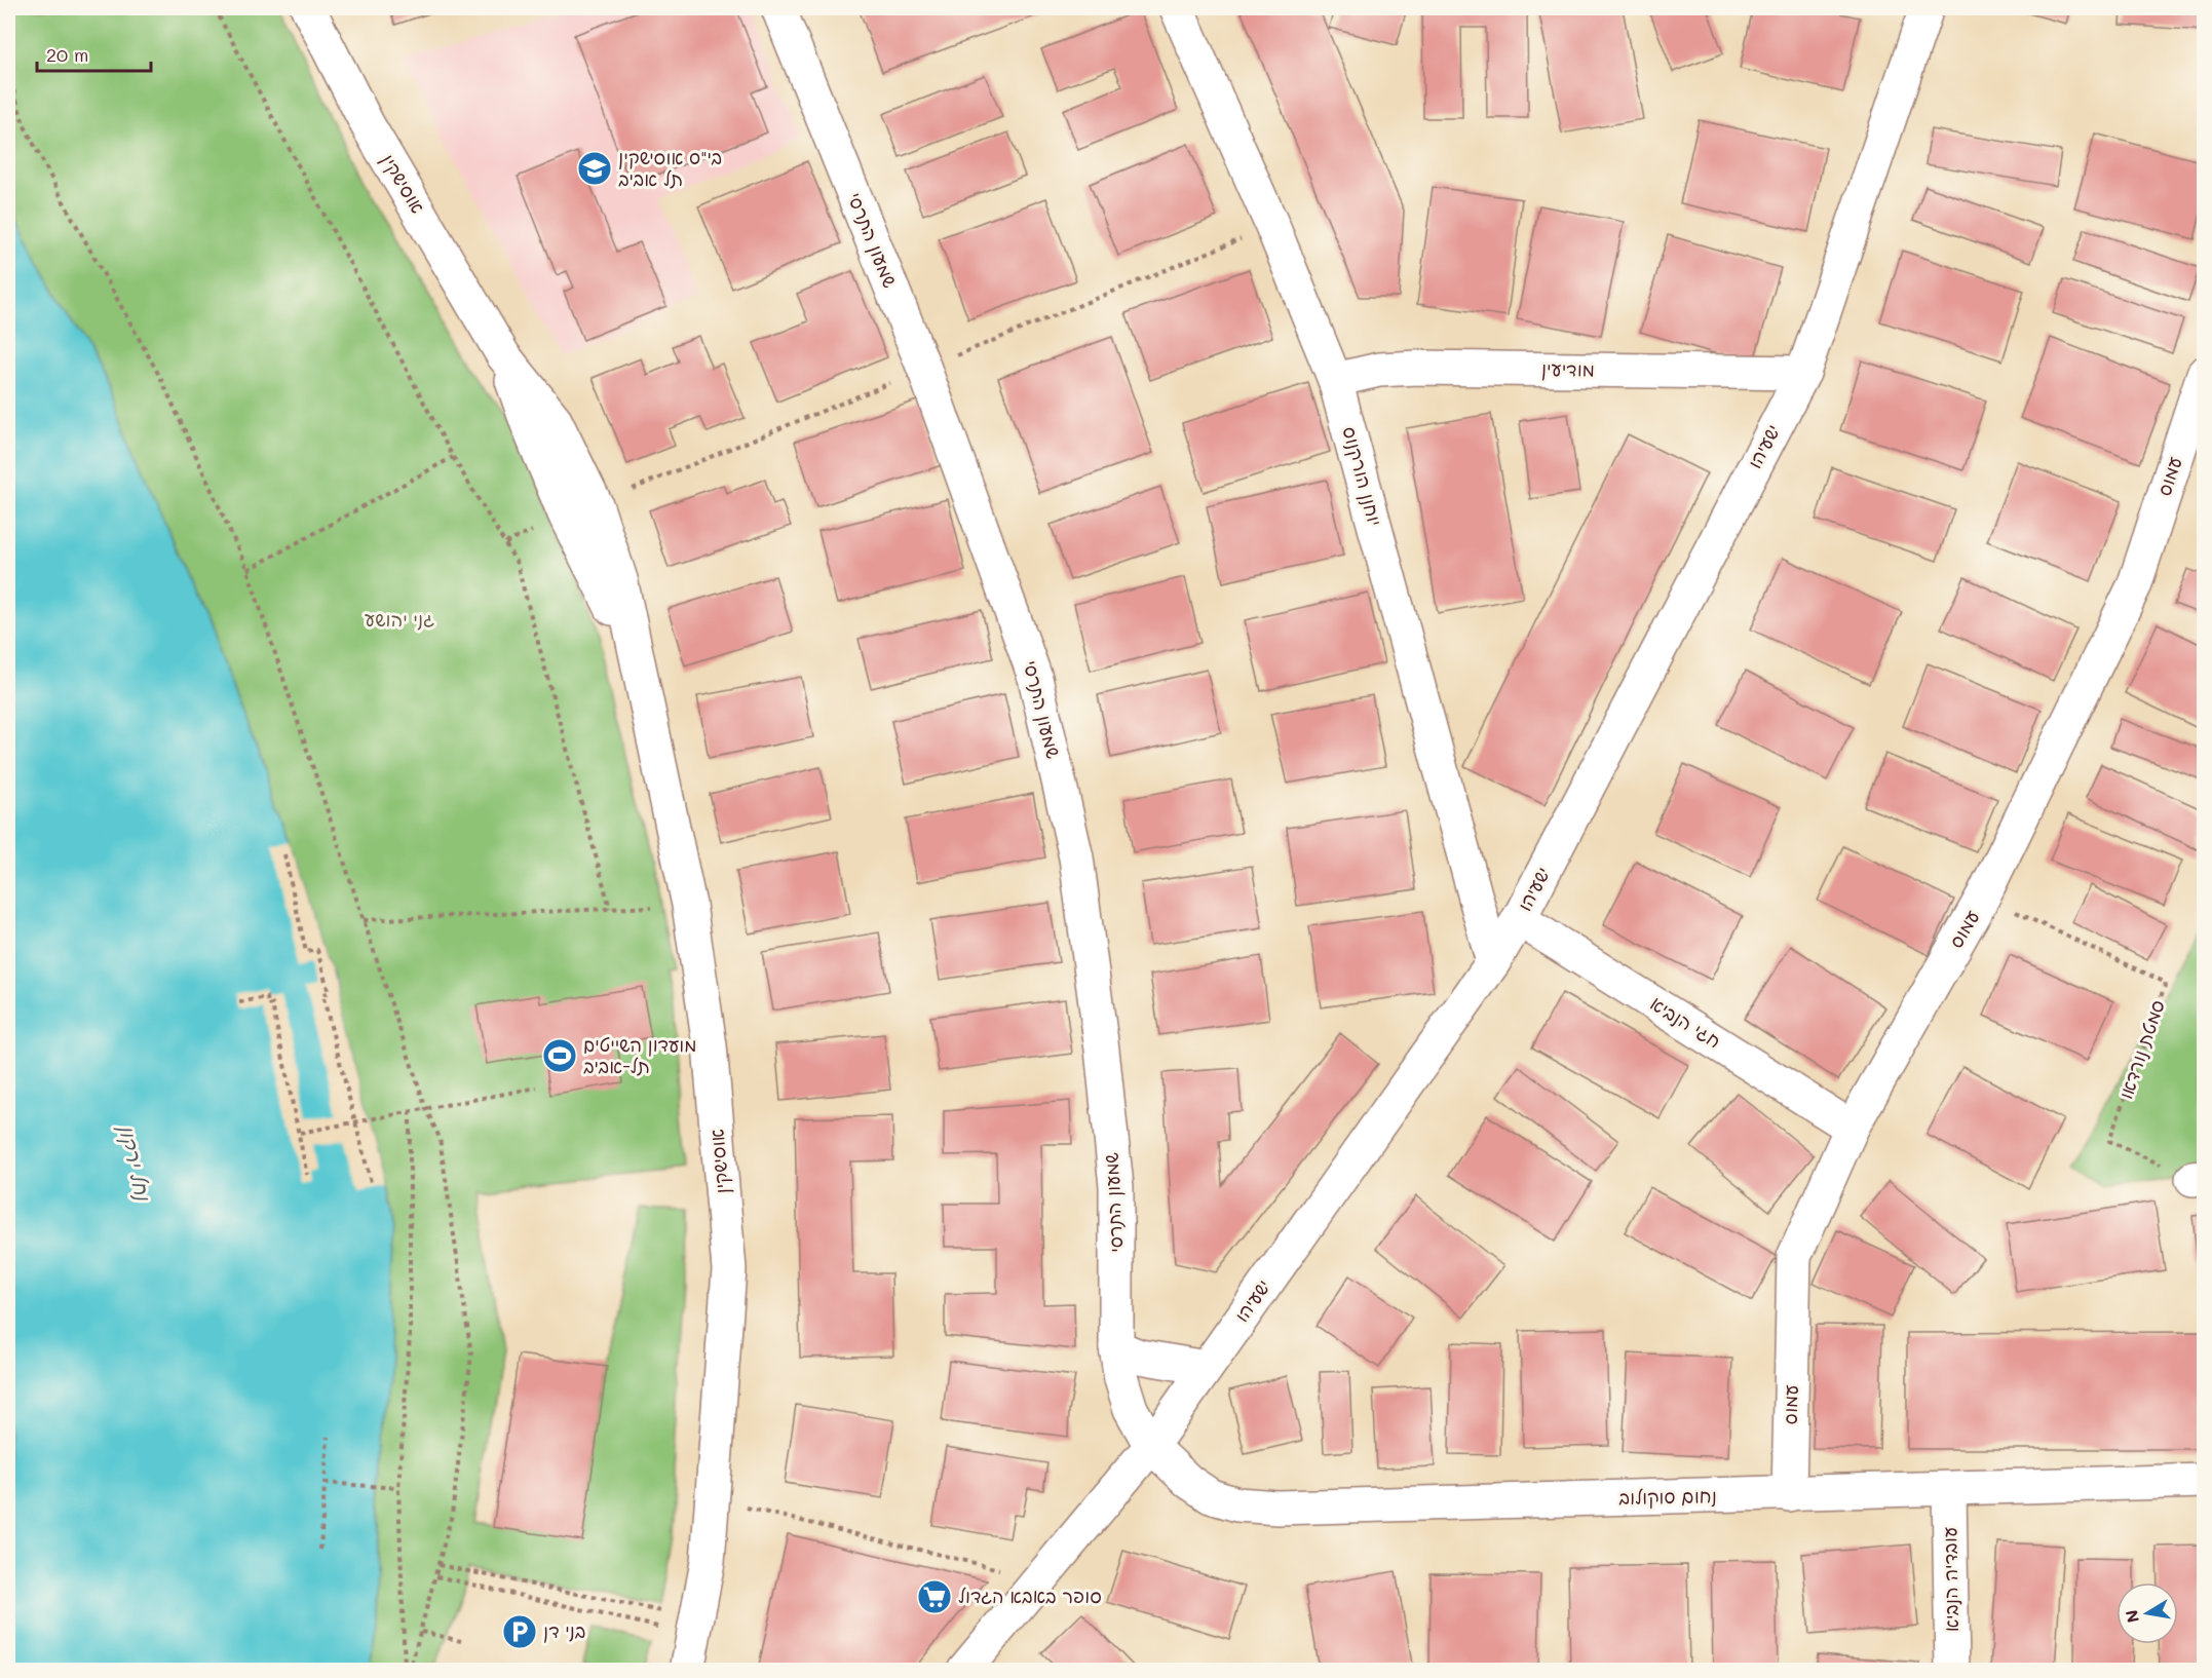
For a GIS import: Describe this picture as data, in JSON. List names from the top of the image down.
{
  "streets": {
    "street": [
      "אוסישקין",
      "שמעון התרסי",
      "מודיעין",
      "ישעיהו",
      "יוחנן הורקנוס",
      "עמוס",
      "חגי הנביא",
      "נחום סוקולוב",
      "עובדיה הנביא"
    ],
    "path": ["סמטת נורדאו"]
  },
  "crossings": [
    ["שמעון התרסי", "ישעיהו"],
    ["שמעון התרסי", "נחום סוקולוב"],
    ["מודיעין", "ישעיהו"],
    ["מודיעין", "יוחנן הורקנוס"],
    ["ישעיהו", "יוחנן הורקנוס"],
    ["ישעיהו", "חגי הנביא"],
    ["ישעיהו", "נחום סוקולוב"],
    ["עמוס", "חגי הנביא"],
    ["עמוס", "סמטת נורדאו"],
    ["עמוס", "נחום סוקולוב"],
    ["נחום סוקולוב", "עובדיה הנביא"]
  ],
  "water": ["נחל ירקון"],
  "parks": ["גני יהושע"],
  "places": {
    "school or university": ["בי\"ס אוסישקין תל אביב"],
    "sports": ["מועדון השייטים תל-אביב"],
    "supermarket": ["סופר באבא הגדול"],
    "parking": ["בני דן"]
  },
  "scale_bar": "20 m",
  "north": "left"
}
